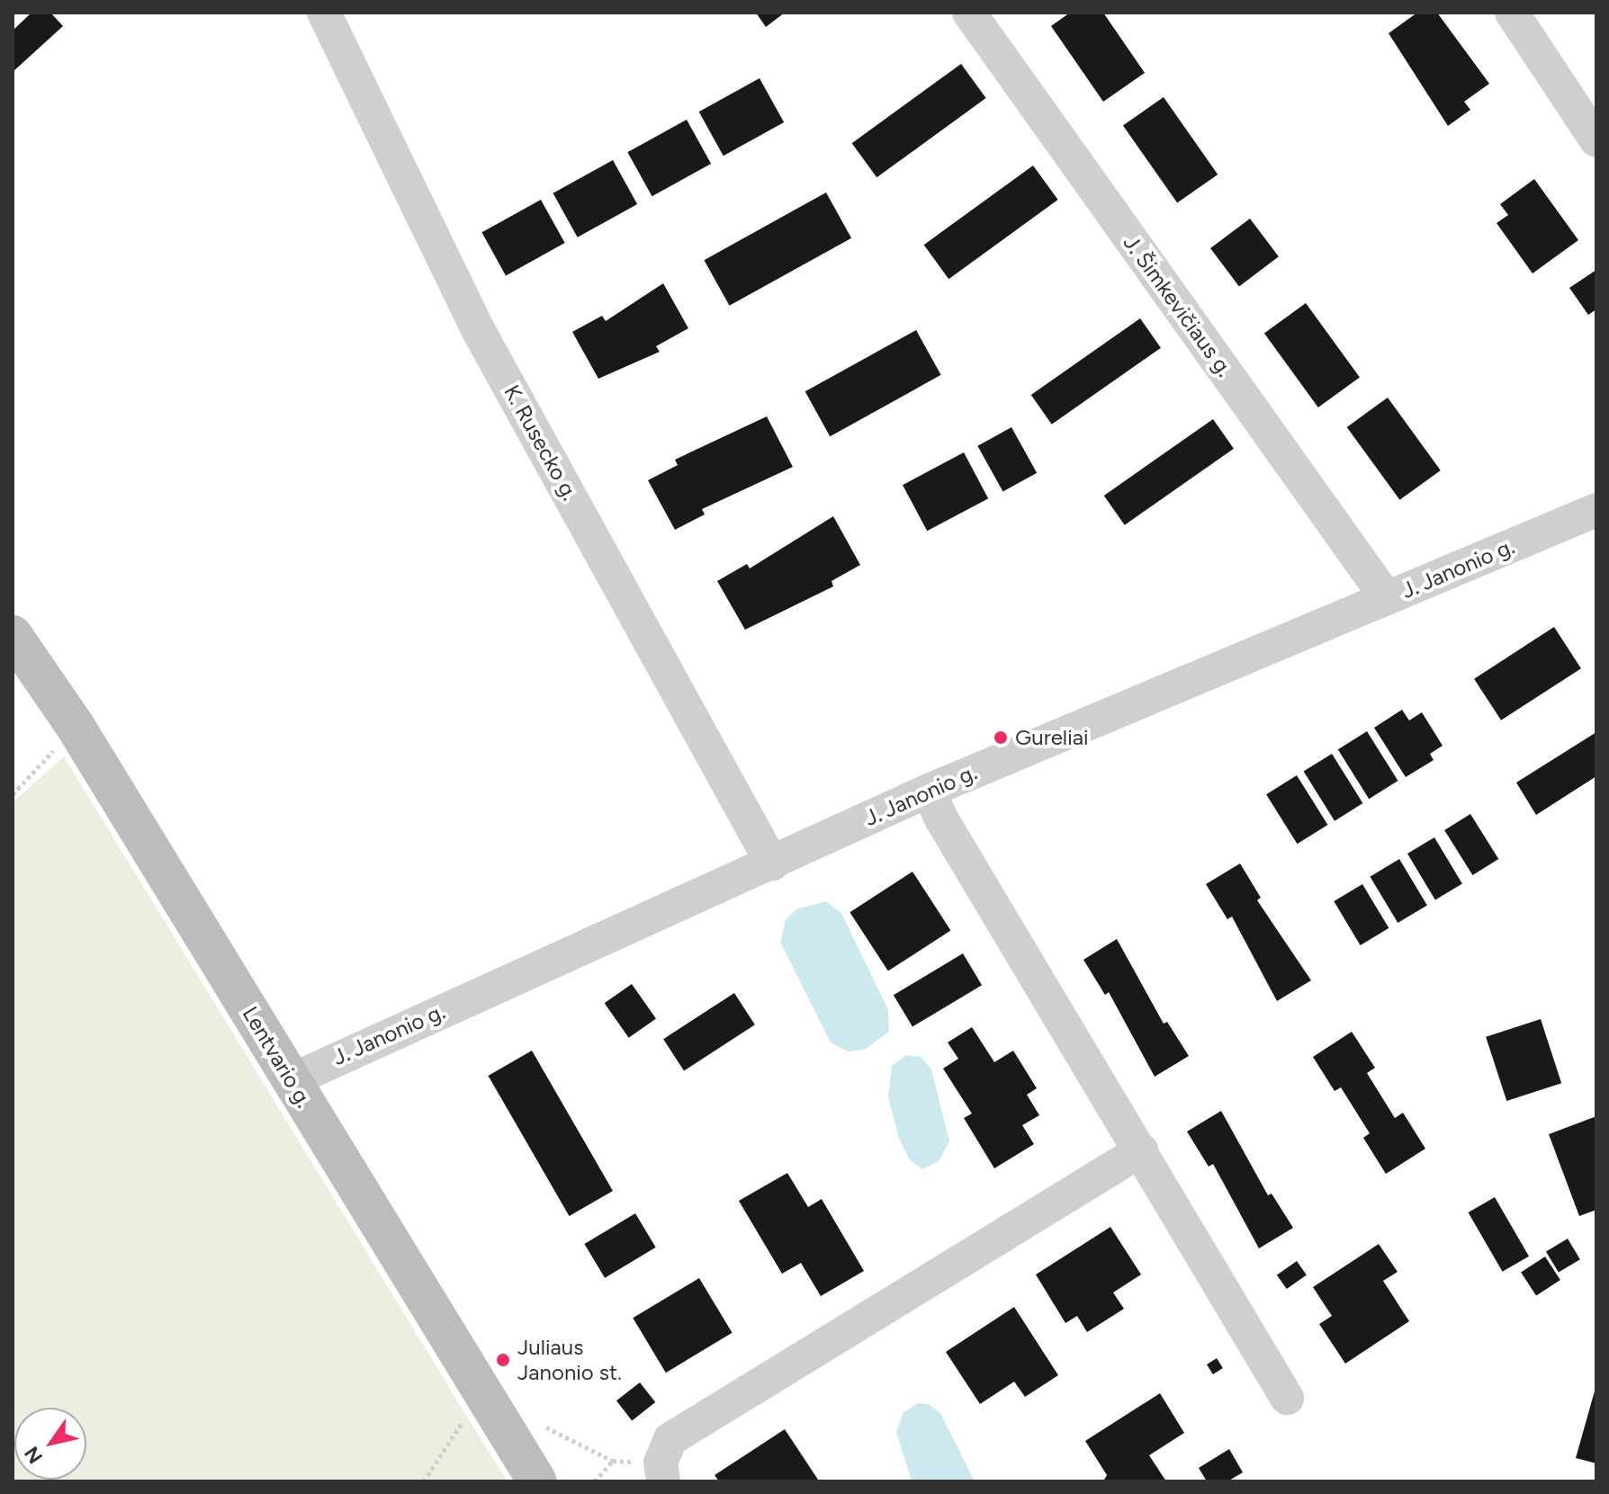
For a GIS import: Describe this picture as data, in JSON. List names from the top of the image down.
{
  "streets": {
    "main road": ["Lentvario g."],
    "street": ["J. Šimkevičiaus g.", "K. Rusecko g.", "J. Janonio g."]
  },
  "crossings": [
    ["J. Šimkevičiaus g.", "J. Janonio g."],
    ["K. Rusecko g.", "J. Janonio g."],
    ["J. Janonio g.", "Lentvario g."]
  ],
  "places": ["Gureliai", "Juliaus Janonio st."],
  "north": "bottom left"
}
